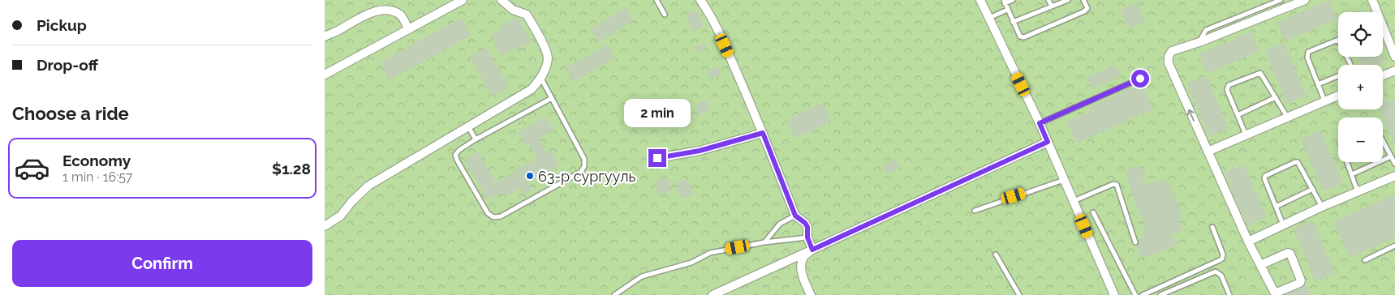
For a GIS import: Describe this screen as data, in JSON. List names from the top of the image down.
{
  "places": ["63-р сургууль"],
  "page": {
    "banner": ["Pickup", "Drop-off"],
    "map_buttons": ["+", "−"],
    "heading": "Choose a ride",
    "bubble": "2 min",
    "list": [
      {
        "name": "Economy",
        "note": "1 min · 16:57",
        "value": "$1.28"
      }
    ],
    "buttons": "Confirm"
  }
}
